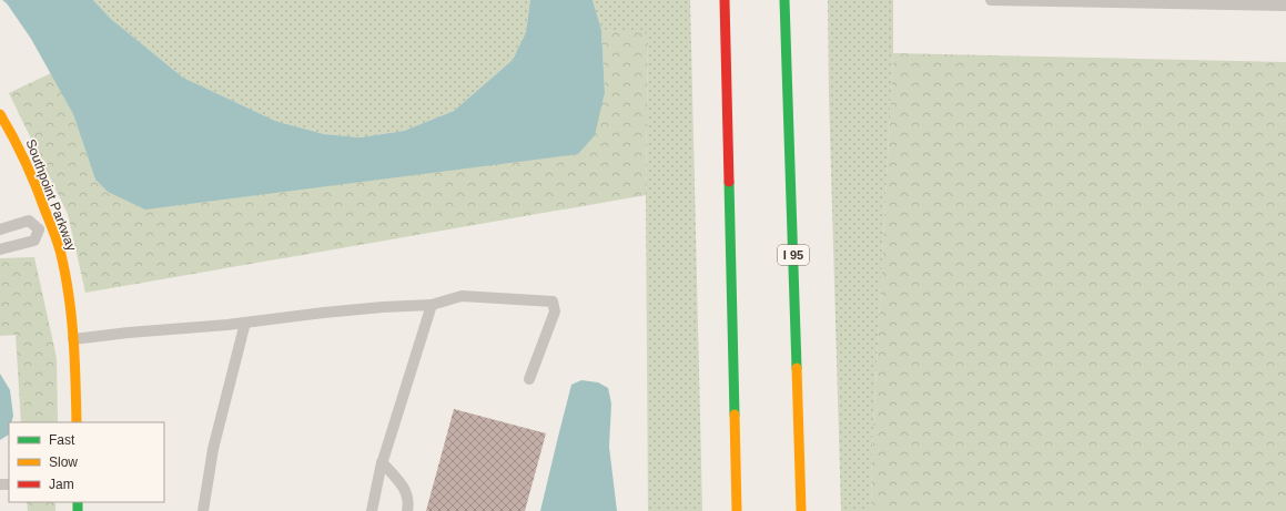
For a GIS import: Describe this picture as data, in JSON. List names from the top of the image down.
{
  "streets": {
    "main road": ["Southpoint Parkway", "I 95"]
  },
  "legend": ["Fast", "Slow", "Jam"]
}
